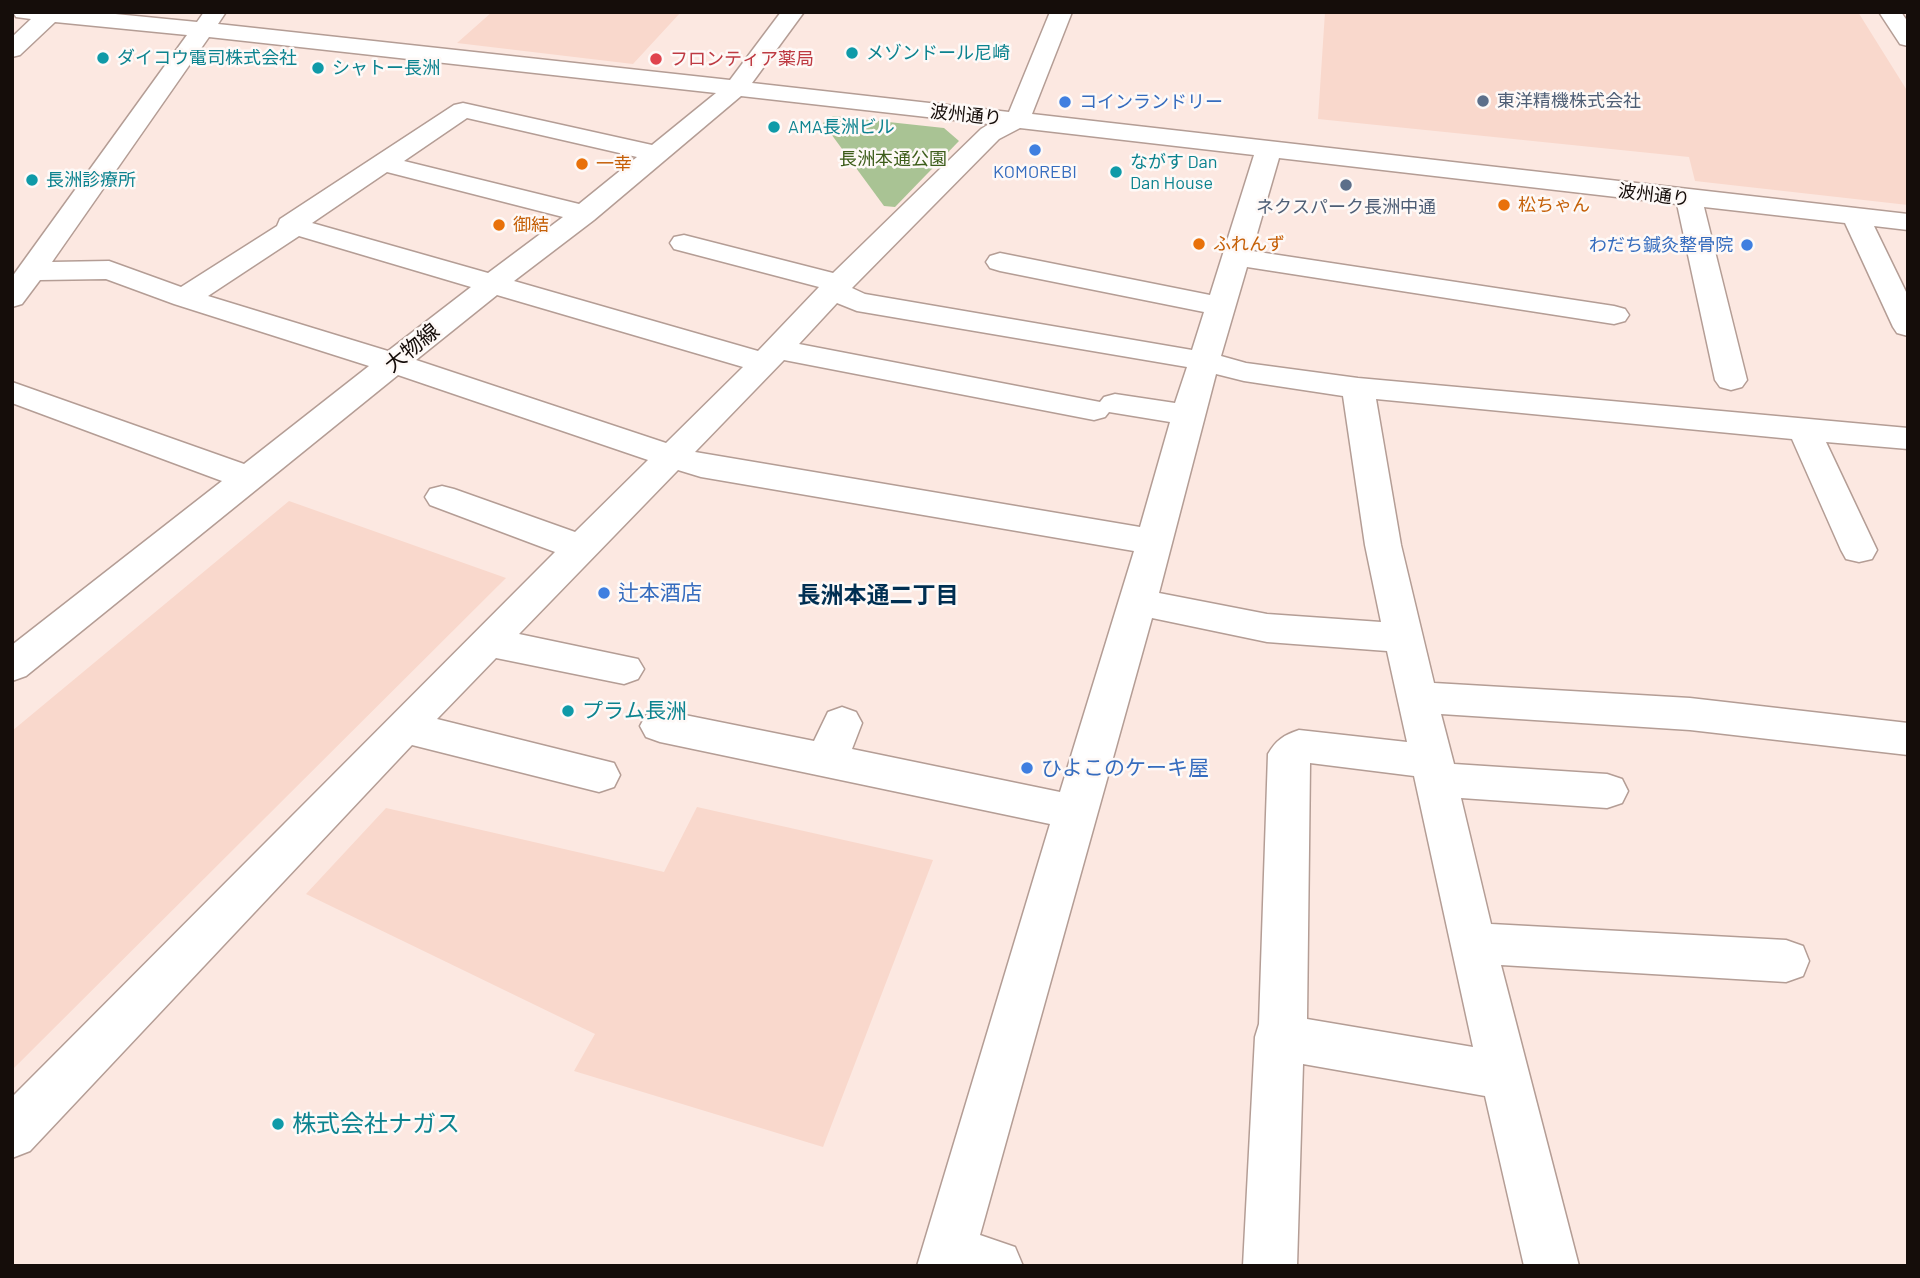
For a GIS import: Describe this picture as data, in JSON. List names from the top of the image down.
{
  "streets": {
    "street": ["波州通り", "大物線"]
  },
  "crossings": [
    ["波州通り", "大物線"]
  ],
  "districts": ["長洲本通二丁目"],
  "parks": ["長洲本通公園"],
  "places": [
    "メゾンドール尼崎",
    "ダイコウ電司株式会社",
    "フロンティア薬局",
    "シャトー長洲",
    "東洋精機株式会社",
    "コインランドリー",
    "AMA長洲ビル",
    "KOMOREBI",
    "一幸",
    "ながす Dan Dan House",
    "長洲診療所",
    "ネクスパーク長洲中通",
    "松ちゃん",
    "御結",
    "ふれんず",
    "わだち鍼灸整骨院",
    "辻本酒店",
    "プラム長洲",
    "ひよこのケーキ屋",
    "株式会社ナガス"
  ]
}
